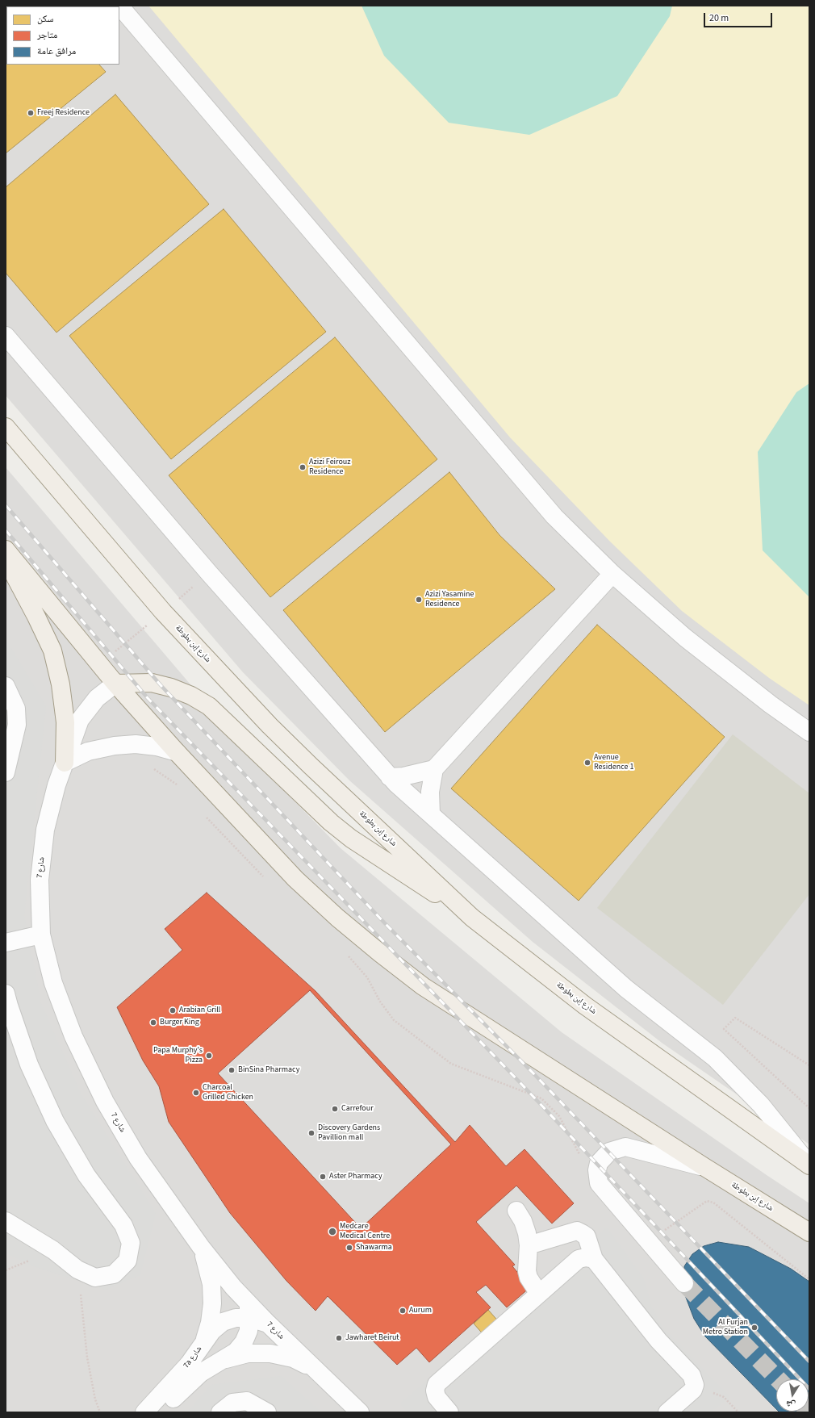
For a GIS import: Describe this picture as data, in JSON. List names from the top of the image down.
{
  "streets": {
    "main road": ["شارع إبن بطوطة"],
    "street": ["شارع 7", "7a شارع"]
  },
  "crossings": [
    ["شارع إبن بطوطة", "شارع 7"],
    ["شارع 7", "7a شارع"]
  ],
  "places": [
    "Freej Residence",
    "Azizi Feirouz Residence",
    "Azizi Yasamine Residence",
    "Avenue Residence 1",
    "Arabian Grill",
    "Burger King",
    "Papa Murphy's Pizza",
    "BinSina Pharmacy",
    "Charcoal Grilled Chicken",
    "Carrefour",
    "Discovery Gardens Pavillion mall",
    "Aster Pharmacy",
    "Medcare Medical Centre",
    "Shawarma",
    "Aurum",
    "Al Furjan Metro Station",
    "Jawharet Beirut"
  ],
  "legend": ["سكن", "متاجر", "مرافق عامة"],
  "scale_bar": "20 m",
  "north": "bottom"
}
